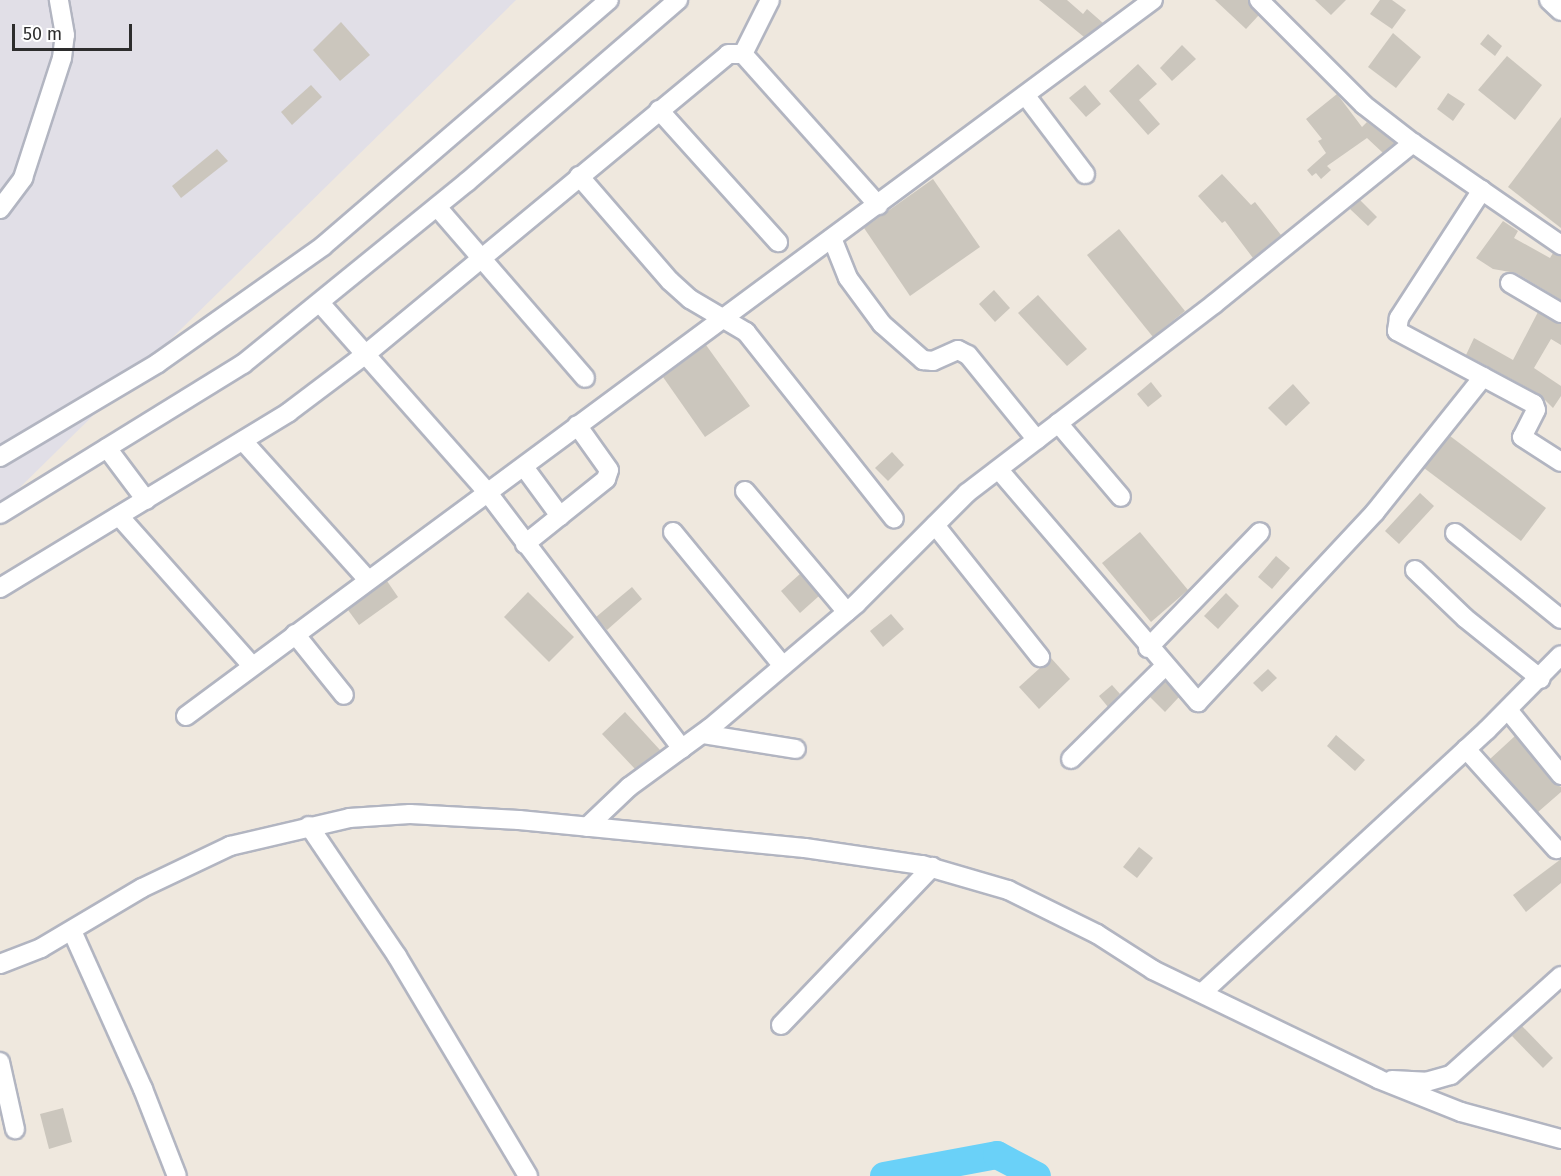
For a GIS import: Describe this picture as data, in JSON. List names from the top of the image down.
{
  "scale_bar": "50 m"
}
